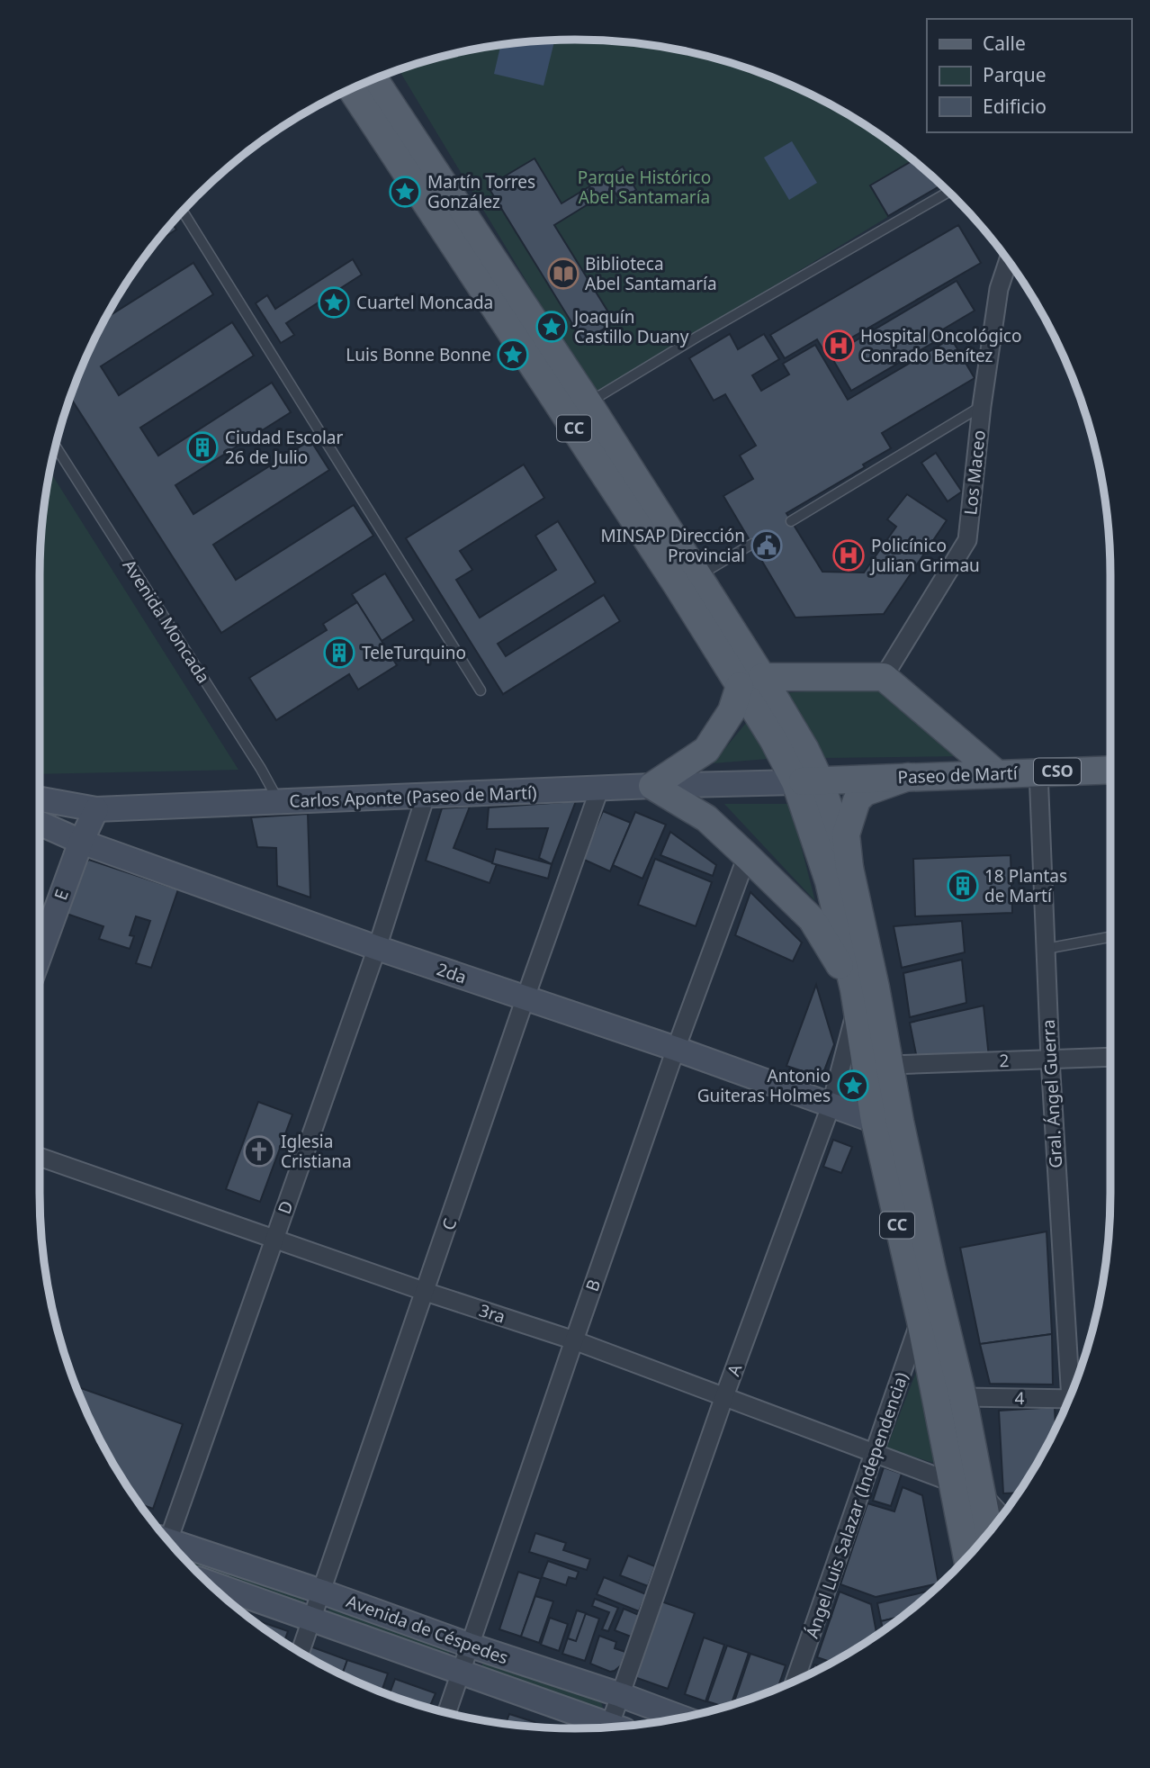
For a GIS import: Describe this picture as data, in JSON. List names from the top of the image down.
{
  "streets": {
    "main road": [
      "CC",
      "CSO",
      "Paseo de Martí",
      "Carlos Aponte (Paseo de Martí)",
      "E",
      "2da",
      "Avenida de Céspedes"
    ],
    "street": [
      "Los Maceo",
      "2",
      "Gral. Ángel Guerra",
      "D",
      "C",
      "B",
      "3ra",
      "A",
      "4",
      "Ángel Luis Salazar (Independencia)"
    ],
    "lane": ["Avenida Moncada"]
  },
  "crossings": [
    ["CC", "Paseo de Martí"],
    ["CC", "Carlos Aponte (Paseo de Martí)"],
    ["CC", "2da"],
    ["CC", "2"],
    ["CC", "3ra"],
    ["CC", "A"],
    ["CC", "4"],
    ["CC", "Ángel Luis Salazar (Independencia)"],
    ["Avenida Moncada", "Carlos Aponte (Paseo de Martí)"],
    ["Paseo de Martí", "Carlos Aponte (Paseo de Martí)"],
    ["Paseo de Martí", "Gral. Ángel Guerra"],
    ["Carlos Aponte (Paseo de Martí)", "E"],
    ["Carlos Aponte (Paseo de Martí)", "D"],
    ["Carlos Aponte (Paseo de Martí)", "C"],
    ["E", "2da"],
    ["2da", "D"],
    ["2da", "C"],
    ["2da", "B"],
    ["2da", "A"],
    ["2", "Gral. Ángel Guerra"],
    ["D", "3ra"],
    ["C", "3ra"],
    ["C", "Avenida de Céspedes"],
    ["B", "3ra"],
    ["B", "Avenida de Céspedes"],
    ["3ra", "A"],
    ["3ra", "Ángel Luis Salazar (Independencia)"],
    ["A", "Avenida de Céspedes"]
  ],
  "parks": ["Parque Histórico Abel Santamaría"],
  "places": {
    "place": [
      "Martín Torres González",
      "Cuartel Moncada",
      "Joaquín Castillo Duany",
      "Luis Bonne Bonne",
      "Antonio Guiteras Holmes"
    ],
    "library": ["Biblioteca Abel Santamaría"],
    "hospital": ["Hospital Oncológico Conrado Benítez", "Policínico Julian Grimau"],
    "building": ["Ciudad Escolar 26 de Julio", "TeleTurquino", "18 Plantas de Martí"],
    "public building": ["MINSAP Dirección Provincial"],
    "church": ["Iglesia Cristiana"]
  },
  "legend": ["Calle", "Parque", "Edificio"]
}
